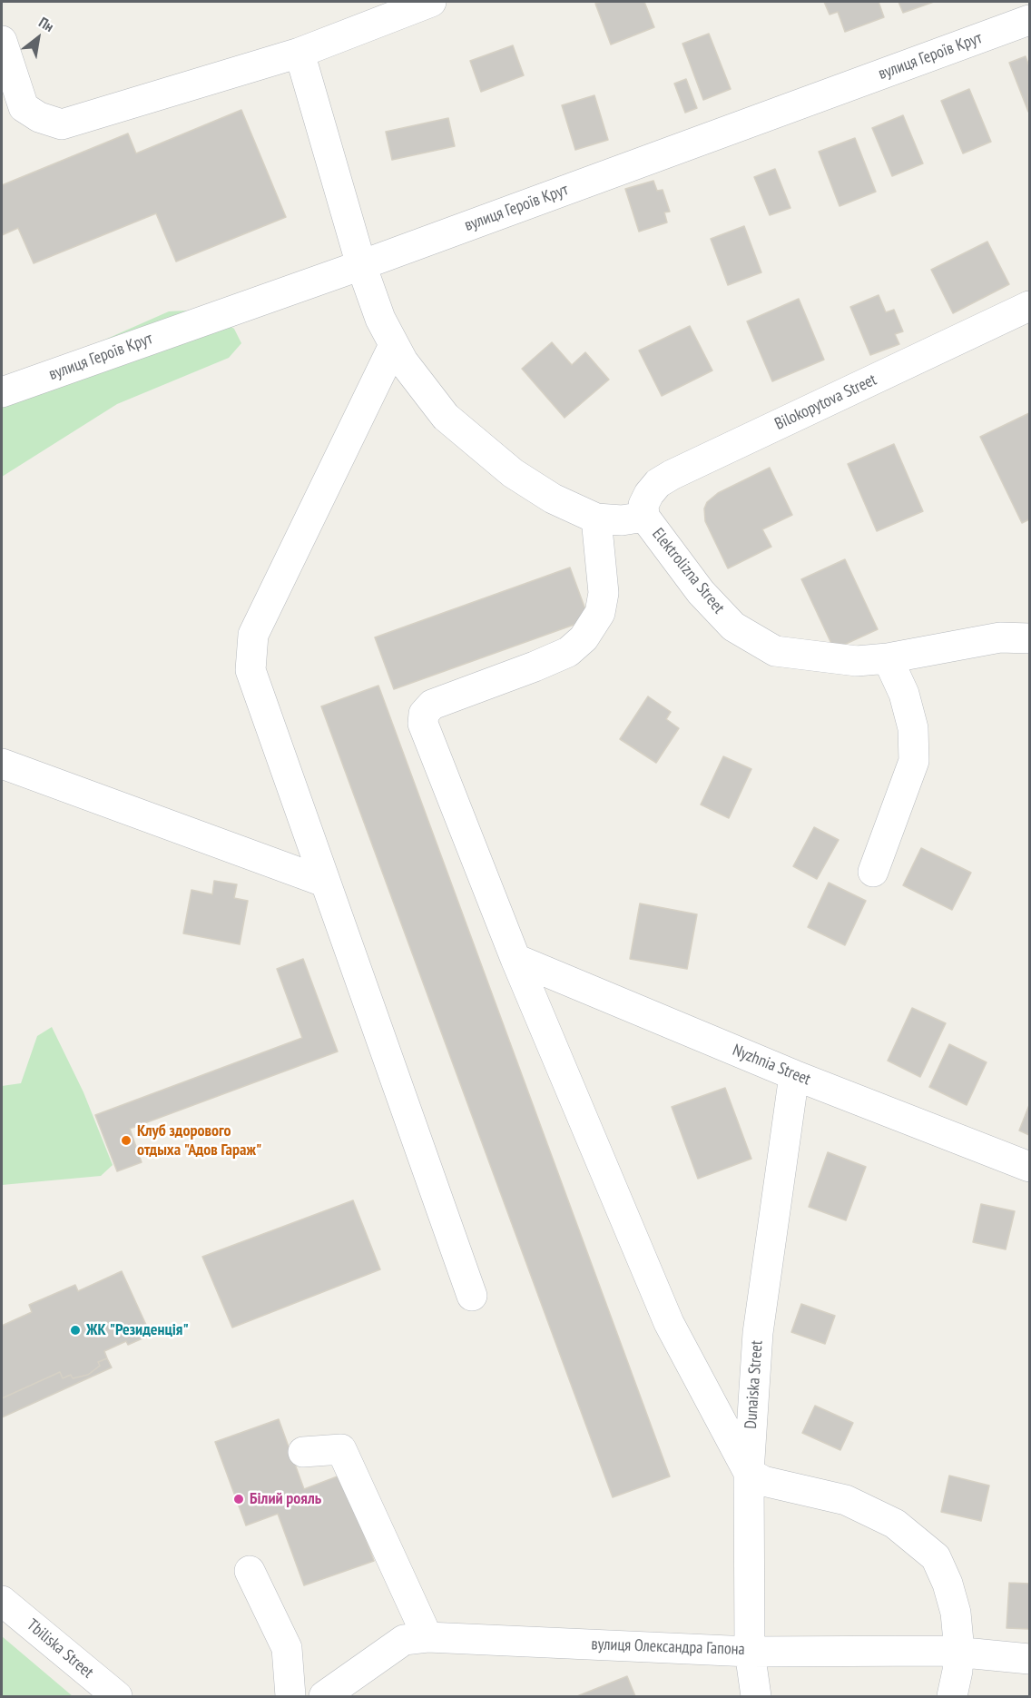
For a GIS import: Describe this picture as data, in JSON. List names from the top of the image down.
{
  "streets": {
    "street": [
      "вулиця Героїв Крут",
      "Bilokopytova Street",
      "Elektrolizna Street",
      "Nyzhnia Street",
      "Dunaiska Street",
      "вулиця Олександра Гапона",
      "Tbiliska Street"
    ]
  },
  "crossings": [
    ["вулиця Героїв Крут", "Elektrolizna Street"],
    ["Bilokopytova Street", "Elektrolizna Street"],
    ["Nyzhnia Street", "Dunaiska Street"],
    ["Dunaiska Street", "вулиця Олександра Гапона"]
  ],
  "places": ["Клуб здорового отдыха \"Адов Гараж\"", "ЖК \"Резиденція\"", "Білий рояль"],
  "north": "top right"
}
